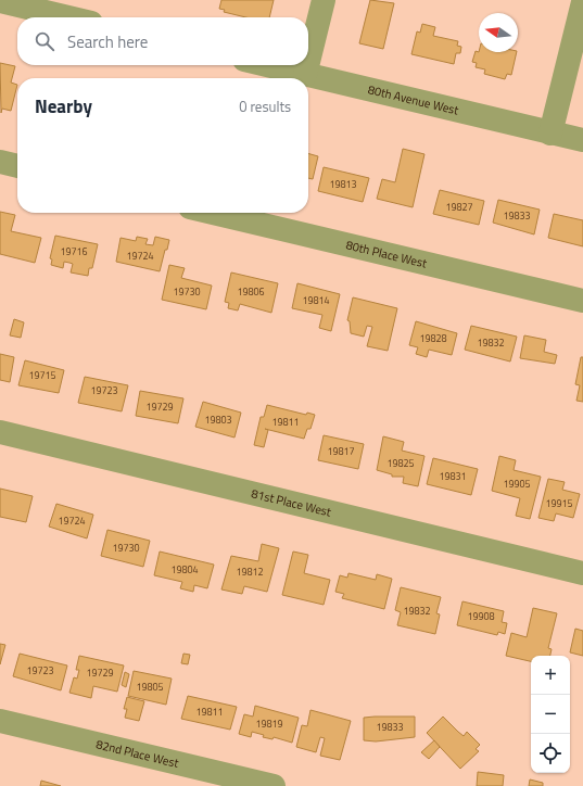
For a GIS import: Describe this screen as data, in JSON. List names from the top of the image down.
{
  "streets": {
    "street": [
      "80th Avenue West",
      "80th Place West",
      "81st Place West",
      "82nd Place West"
    ]
  },
  "house_numbers": [
    "19813",
    "19827",
    "19833",
    "19716",
    "19724",
    "19730",
    "19806",
    "19814",
    "19828",
    "19832",
    "19715",
    "19723",
    "19729",
    "19803",
    "19811",
    "19817",
    "19825",
    "19831",
    "19905",
    "19915",
    "19724",
    "19730",
    "19804",
    "19812",
    "19832",
    "19908",
    "19723",
    "19729",
    "19805",
    "19811",
    "19819",
    "19833"
  ],
  "north": "left",
  "page": {
    "search": "Search here",
    "heading": ["Nearby", "0 results"],
    "map_buttons": ["+", "−"]
  }
}
